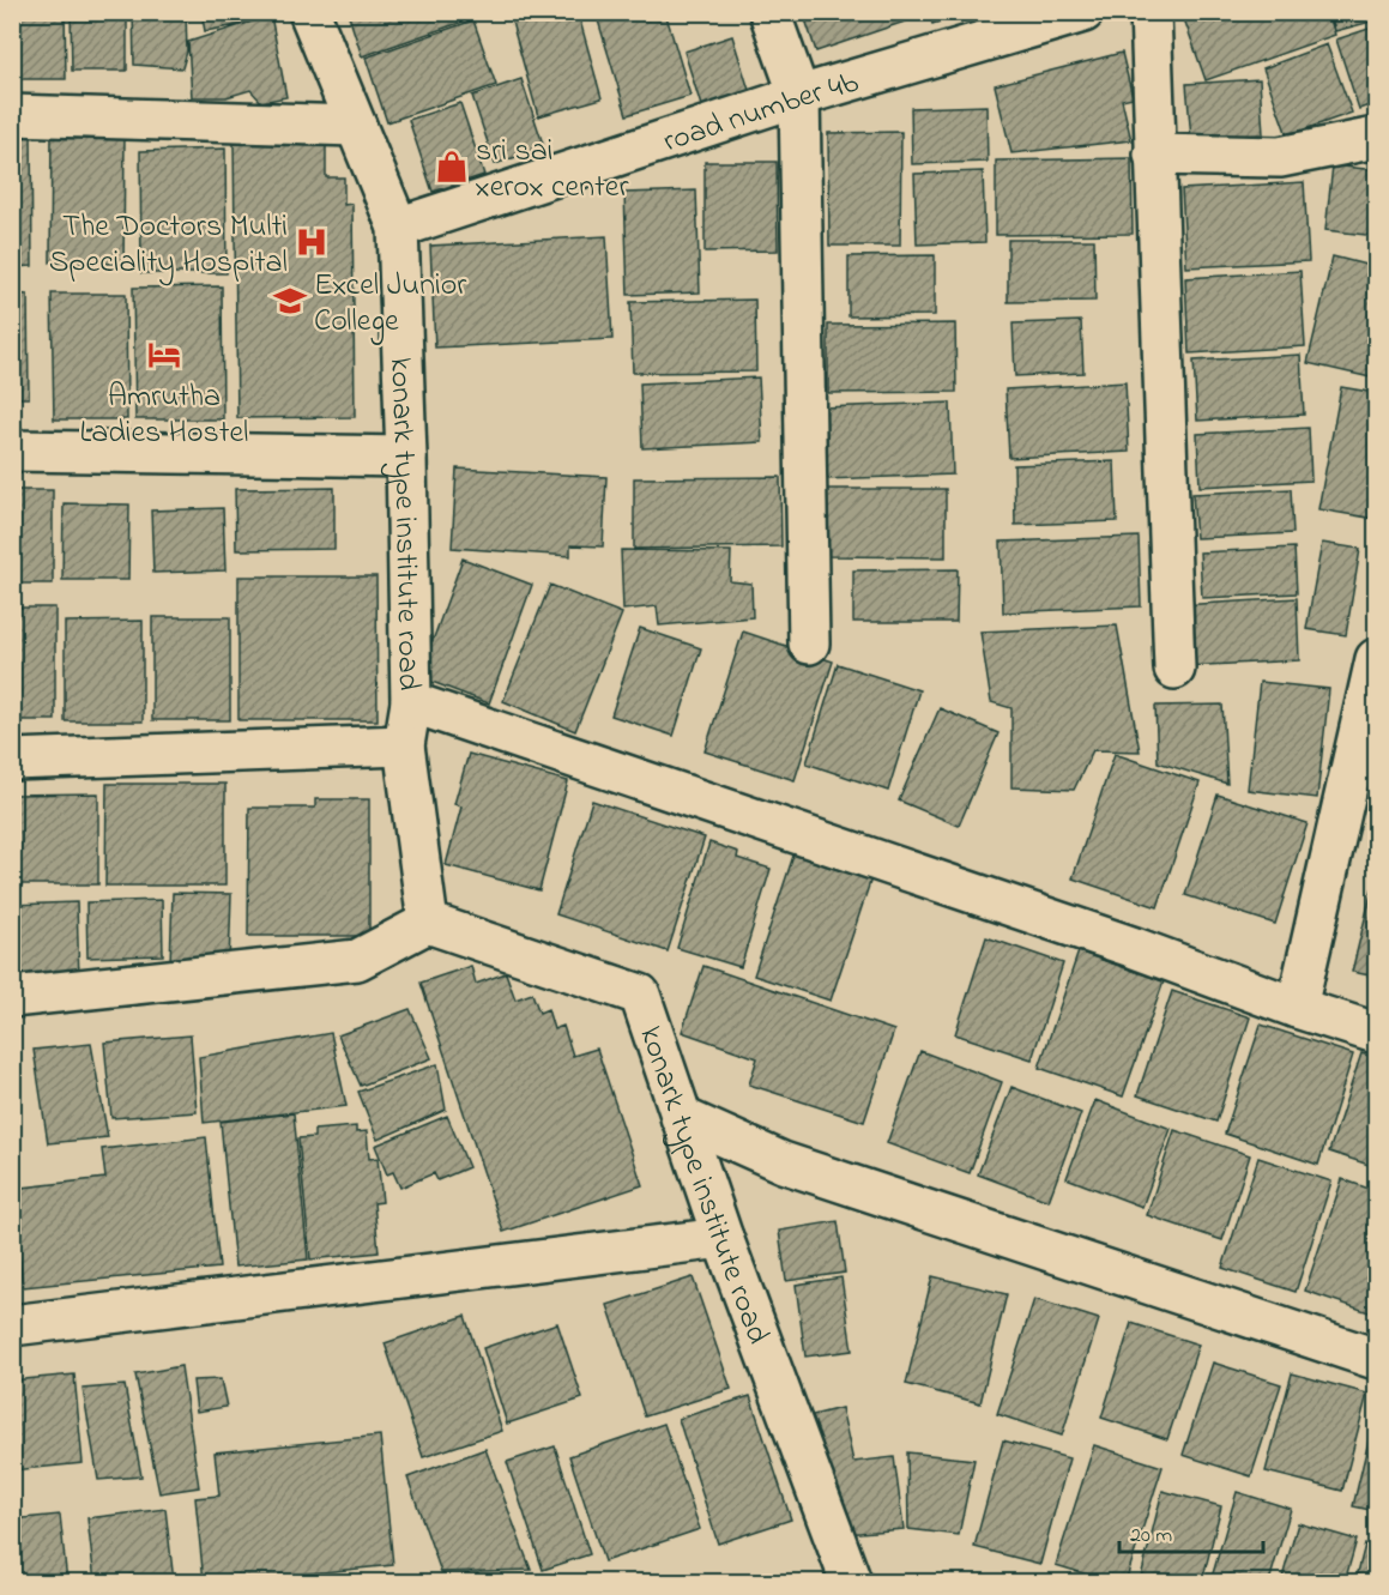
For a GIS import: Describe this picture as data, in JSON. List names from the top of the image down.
{
  "streets": {
    "street": ["road number 4b", "konark type institute road"]
  },
  "crossings": [
    ["road number 4b", "konark type institute road"]
  ],
  "places": {
    "shop": ["sri sai xerox center"],
    "hospital": ["The Doctors Multi Speciality Hospital"],
    "school or university": ["Excel Junior College"],
    "hotel": ["Amrutha Ladies Hostel"]
  },
  "scale_bar": "20 m"
}
